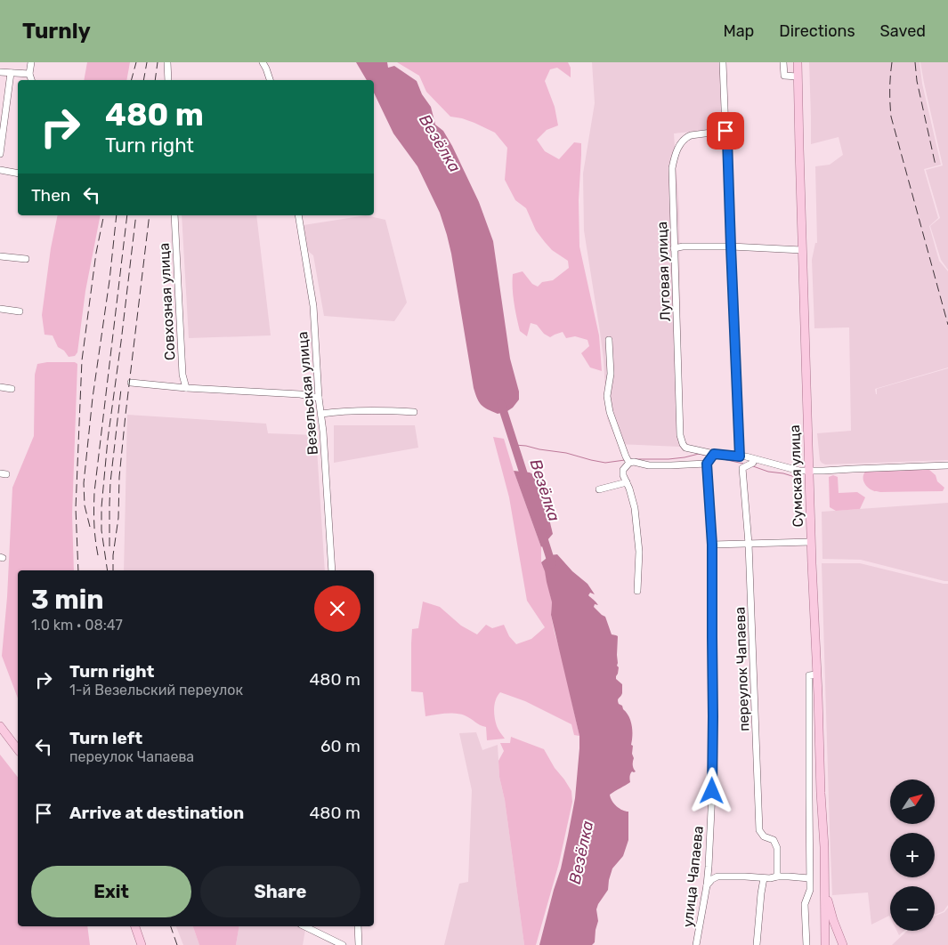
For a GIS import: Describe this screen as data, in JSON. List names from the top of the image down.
{
  "streets": {
    "main road": ["Сумская улица"],
    "street": [
      "Луговая улица",
      "Совхозная улица",
      "Везельская улица",
      "переулок Чапаева",
      "улица Чапаева"
    ]
  },
  "water": ["Везёлка"],
  "north": "top right",
  "page": {
    "header": "Turnly",
    "nav": ["Map", "Directions", "Saved"],
    "turn": ["480 m", "Turn right"],
    "then": "Then",
    "heading": ["3 min", "1.0 km · 08:47"],
    "list": [
      {
        "name": "Turn right",
        "note": "1-й Везельский переулок",
        "value": "480 m"
      },
      {
        "name": "Turn left",
        "note": "переулок Чапаева",
        "value": "60 m"
      },
      {
        "name": "Arrive at destination",
        "value": "480 m"
      }
    ],
    "map_buttons": ["+", "−"],
    "buttons": ["Exit", "Share"]
  }
}
